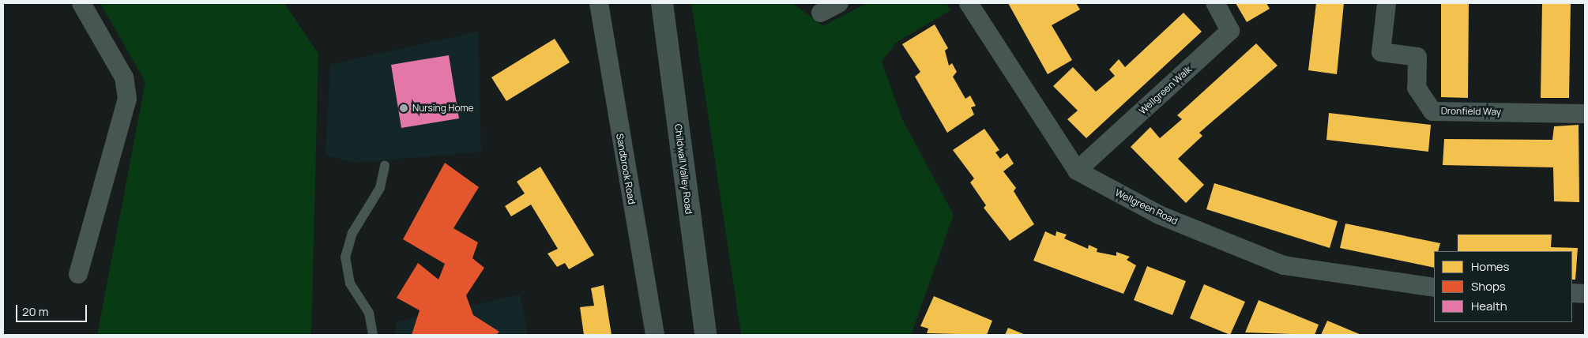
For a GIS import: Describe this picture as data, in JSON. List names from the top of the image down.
{
  "streets": {
    "main road": ["Childwall Valley Road"],
    "street": [
      "Wellgreen Walk",
      "Dronfield Way",
      "Sandbrook Road",
      "Wellgreen Road"
    ]
  },
  "crossings": [
    ["Wellgreen Walk", "Wellgreen Road"]
  ],
  "places": ["Nursing Home"],
  "legend": ["Homes", "Shops", "Health"],
  "scale_bar": "20 m"
}
